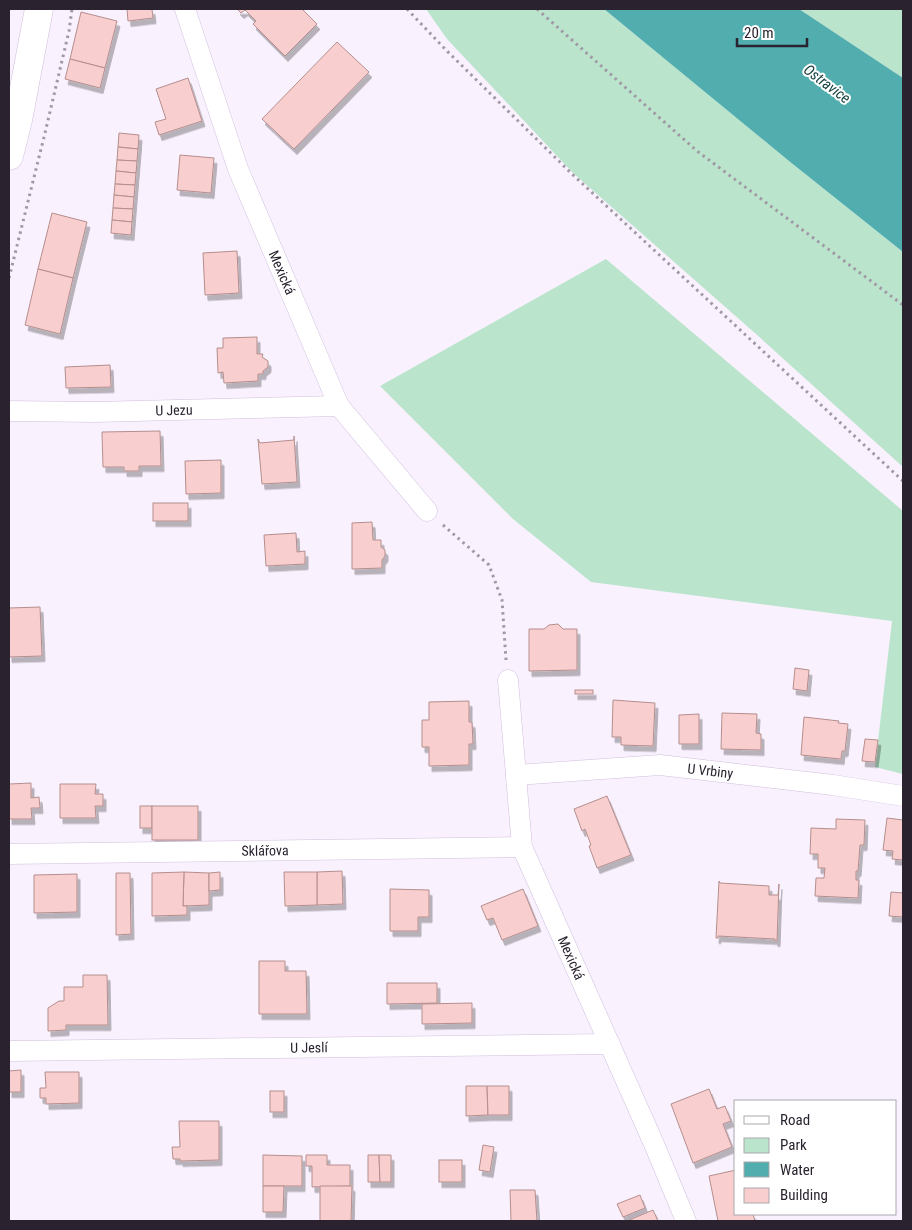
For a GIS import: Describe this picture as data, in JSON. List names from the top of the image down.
{
  "streets": {
    "street": [
      "Mexická",
      "U Jezu",
      "U Vrbiny",
      "Sklářova",
      "U Jeslí"
    ]
  },
  "crossings": [
    ["Mexická", "U Jezu"],
    ["Mexická", "U Vrbiny"],
    ["Mexická", "Sklářova"],
    ["Mexická", "U Jeslí"]
  ],
  "water": ["Ostravice"],
  "legend": [
    "Road",
    "Park",
    "Water",
    "Building"
  ],
  "scale_bar": "20 m"
}
